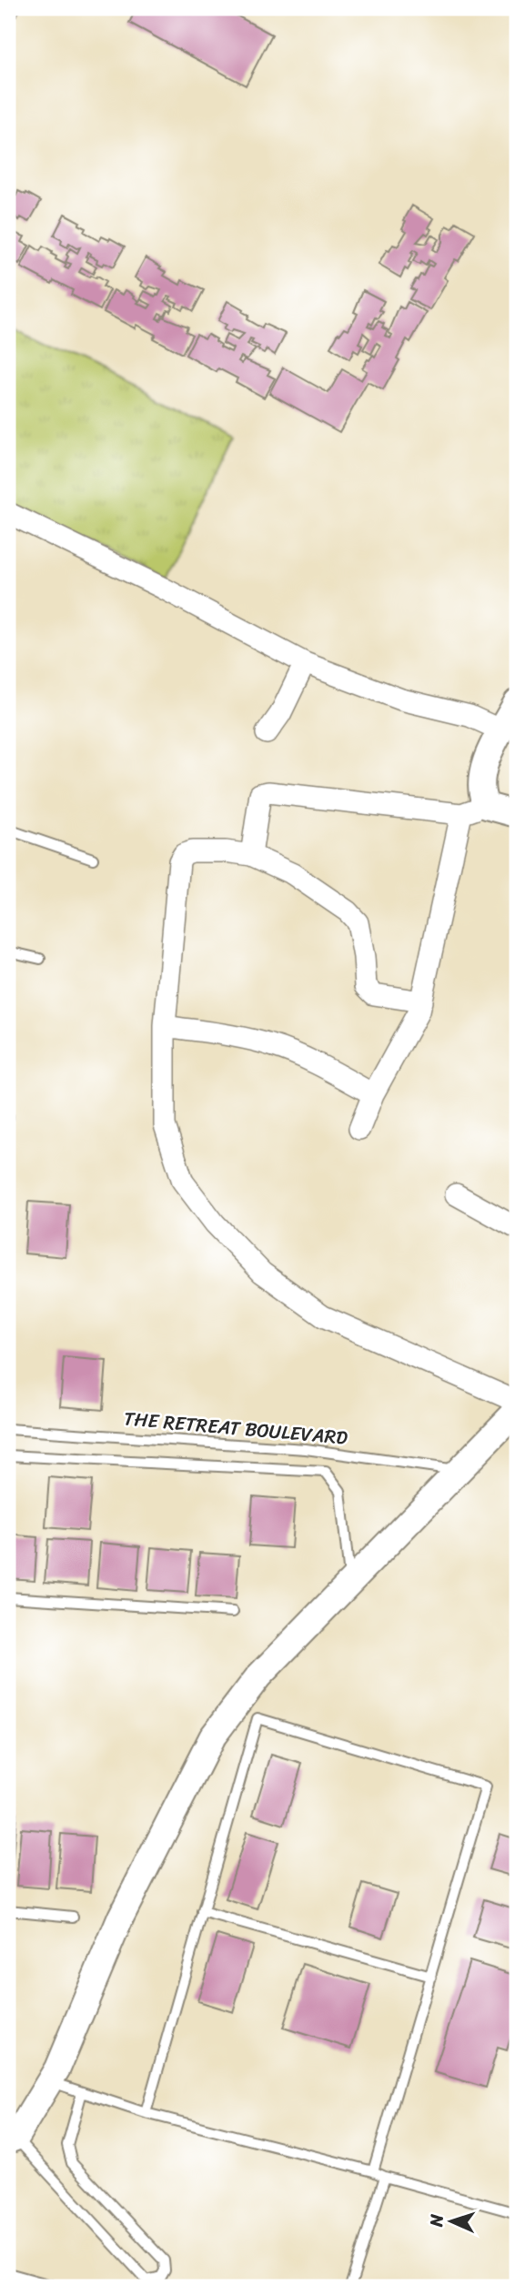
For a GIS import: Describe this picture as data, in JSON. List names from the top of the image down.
{
  "streets": {
    "lane": ["THE RETREAT BOULEVARD"]
  },
  "north": "left"
}
